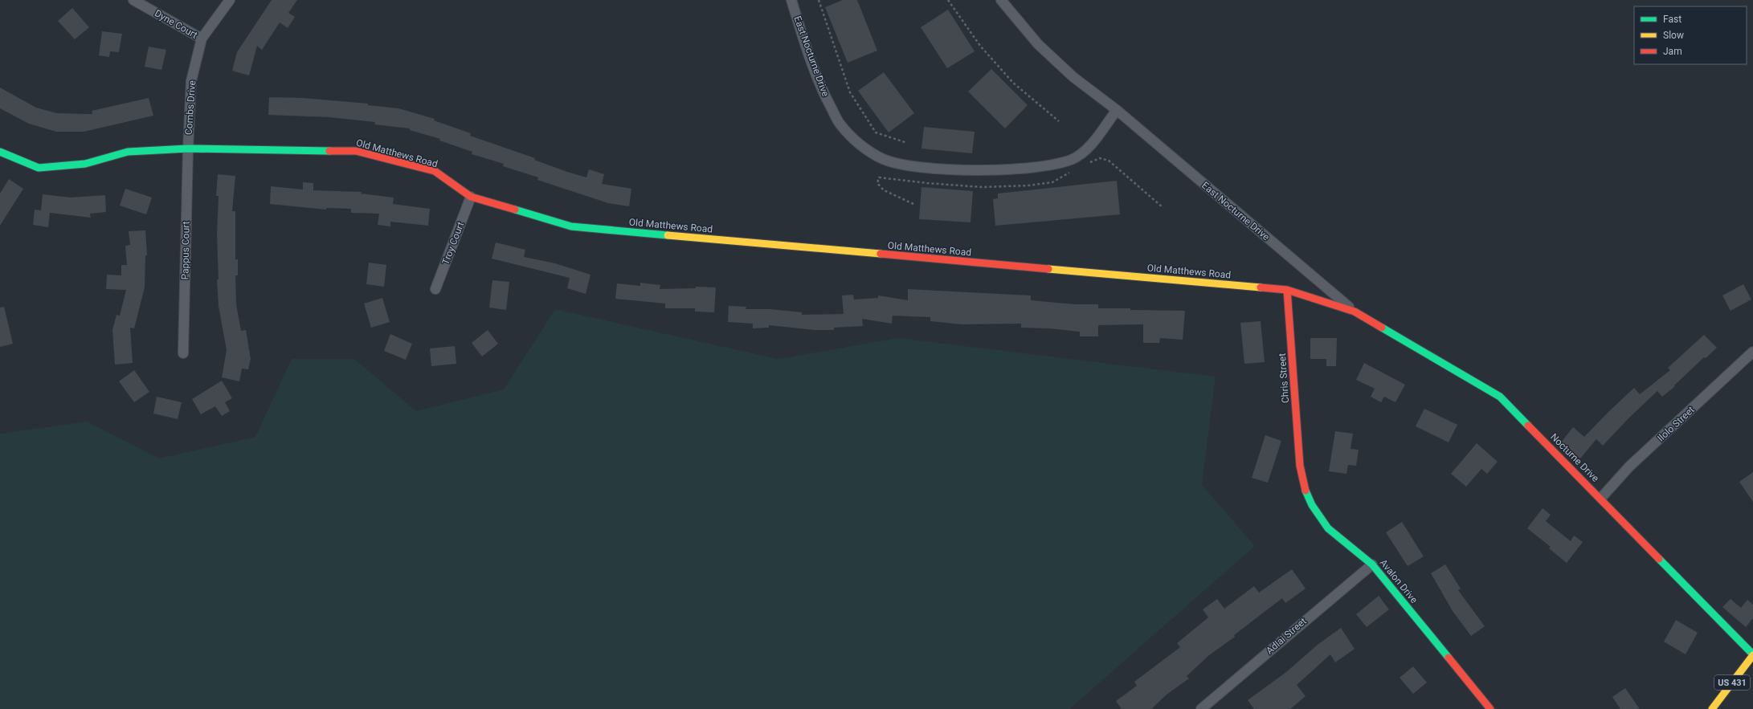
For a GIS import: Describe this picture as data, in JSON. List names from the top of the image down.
{
  "streets": {
    "street": [
      "Dyne Court",
      "East Nocturne Drive",
      "Combs Drive",
      "Old Matthews Road",
      "Troy Court",
      "Pappus Court",
      "Chris Street",
      "Ilolo Street",
      "Nocturne Drive",
      "Avalon Drive",
      "Adlai Street",
      "US 431"
    ]
  },
  "crossings": [
    ["Dyne Court", "Combs Drive"],
    ["East Nocturne Drive", "Old Matthews Road"],
    ["East Nocturne Drive", "Nocturne Drive"],
    ["Combs Drive", "Old Matthews Road"],
    ["Combs Drive", "Pappus Court"],
    ["Old Matthews Road", "Troy Court"],
    ["Old Matthews Road", "Pappus Court"],
    ["Old Matthews Road", "Chris Street"],
    ["Old Matthews Road", "Nocturne Drive"],
    ["Chris Street", "Avalon Drive"],
    ["Ilolo Street", "Nocturne Drive"],
    ["Nocturne Drive", "US 431"],
    ["Avalon Drive", "Adlai Street"]
  ],
  "legend": ["Fast", "Slow", "Jam"]
}
